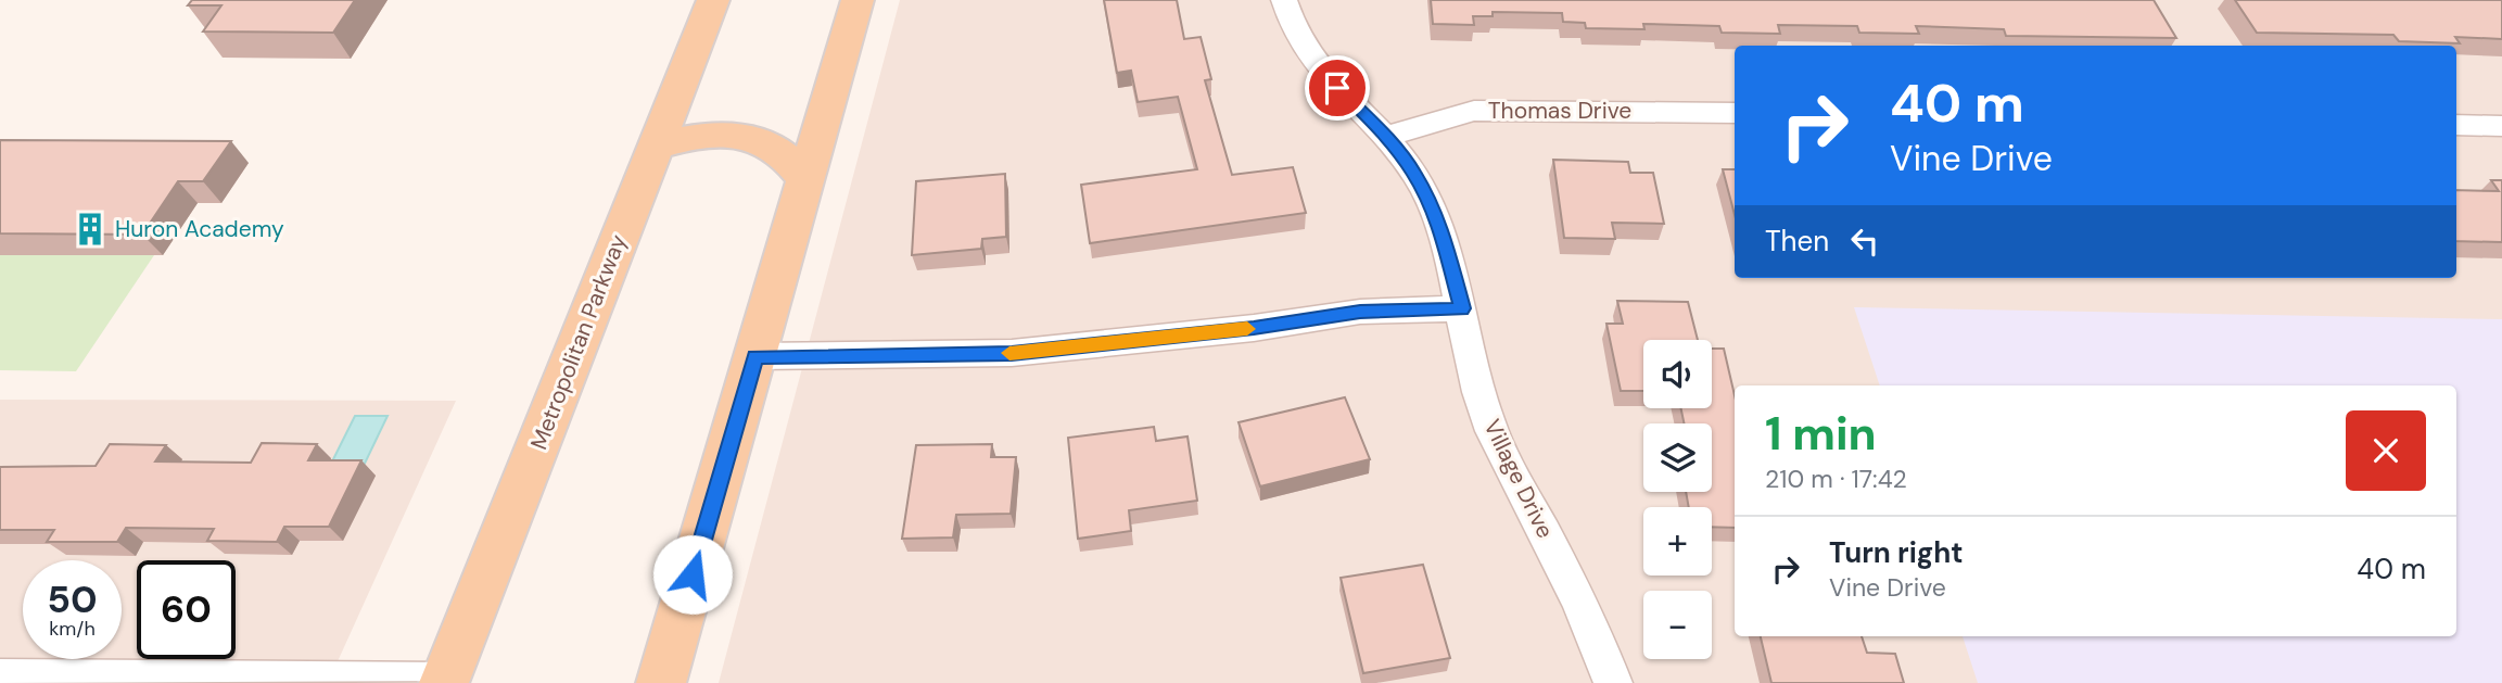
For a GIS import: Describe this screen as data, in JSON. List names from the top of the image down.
{
  "streets": {
    "main road": ["Metropolitan Parkway"],
    "street": ["Thomas Drive", "Village Drive"]
  },
  "crossings": [
    ["Thomas Drive", "Village Drive"]
  ],
  "places": {
    "building": ["Huron Academy"]
  },
  "page": {
    "turn": ["40 m", "Vine Drive"],
    "then": "Then",
    "map_buttons": ["+", "−"],
    "heading": ["1 min", "210 m · 17:42"],
    "list": [
      {
        "name": "Turn right",
        "note": "Vine Drive",
        "value": "40 m"
      }
    ],
    "speed": "50 km/h",
    "limit": "60"
  }
}
